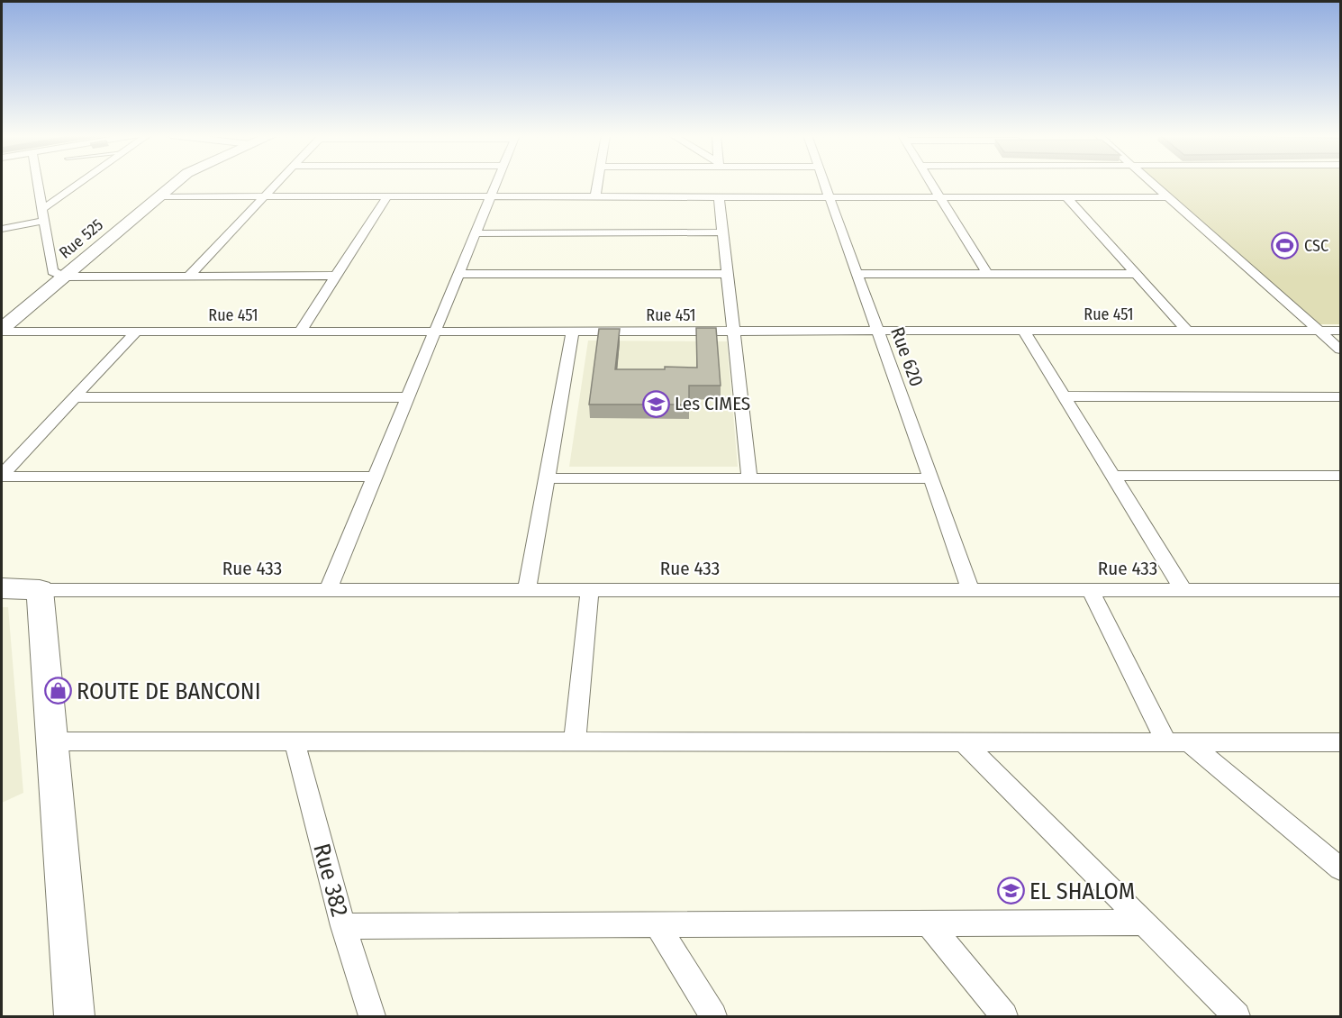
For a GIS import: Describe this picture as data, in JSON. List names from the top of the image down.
{
  "streets": {
    "main road": ["Rue 525"],
    "street": [
      "Rue 451",
      "Rue 620",
      "Rue 433",
      "Rue 382"
    ]
  },
  "crossings": [
    ["Rue 525", "Rue 451"],
    ["Rue 451", "Rue 620"],
    ["Rue 620", "Rue 433"]
  ],
  "places": {
    "sports": ["CSC"],
    "school or university": ["Les CIMES", "EL SHALOM"],
    "shop": ["ROUTE DE BANCONI"]
  }
}
